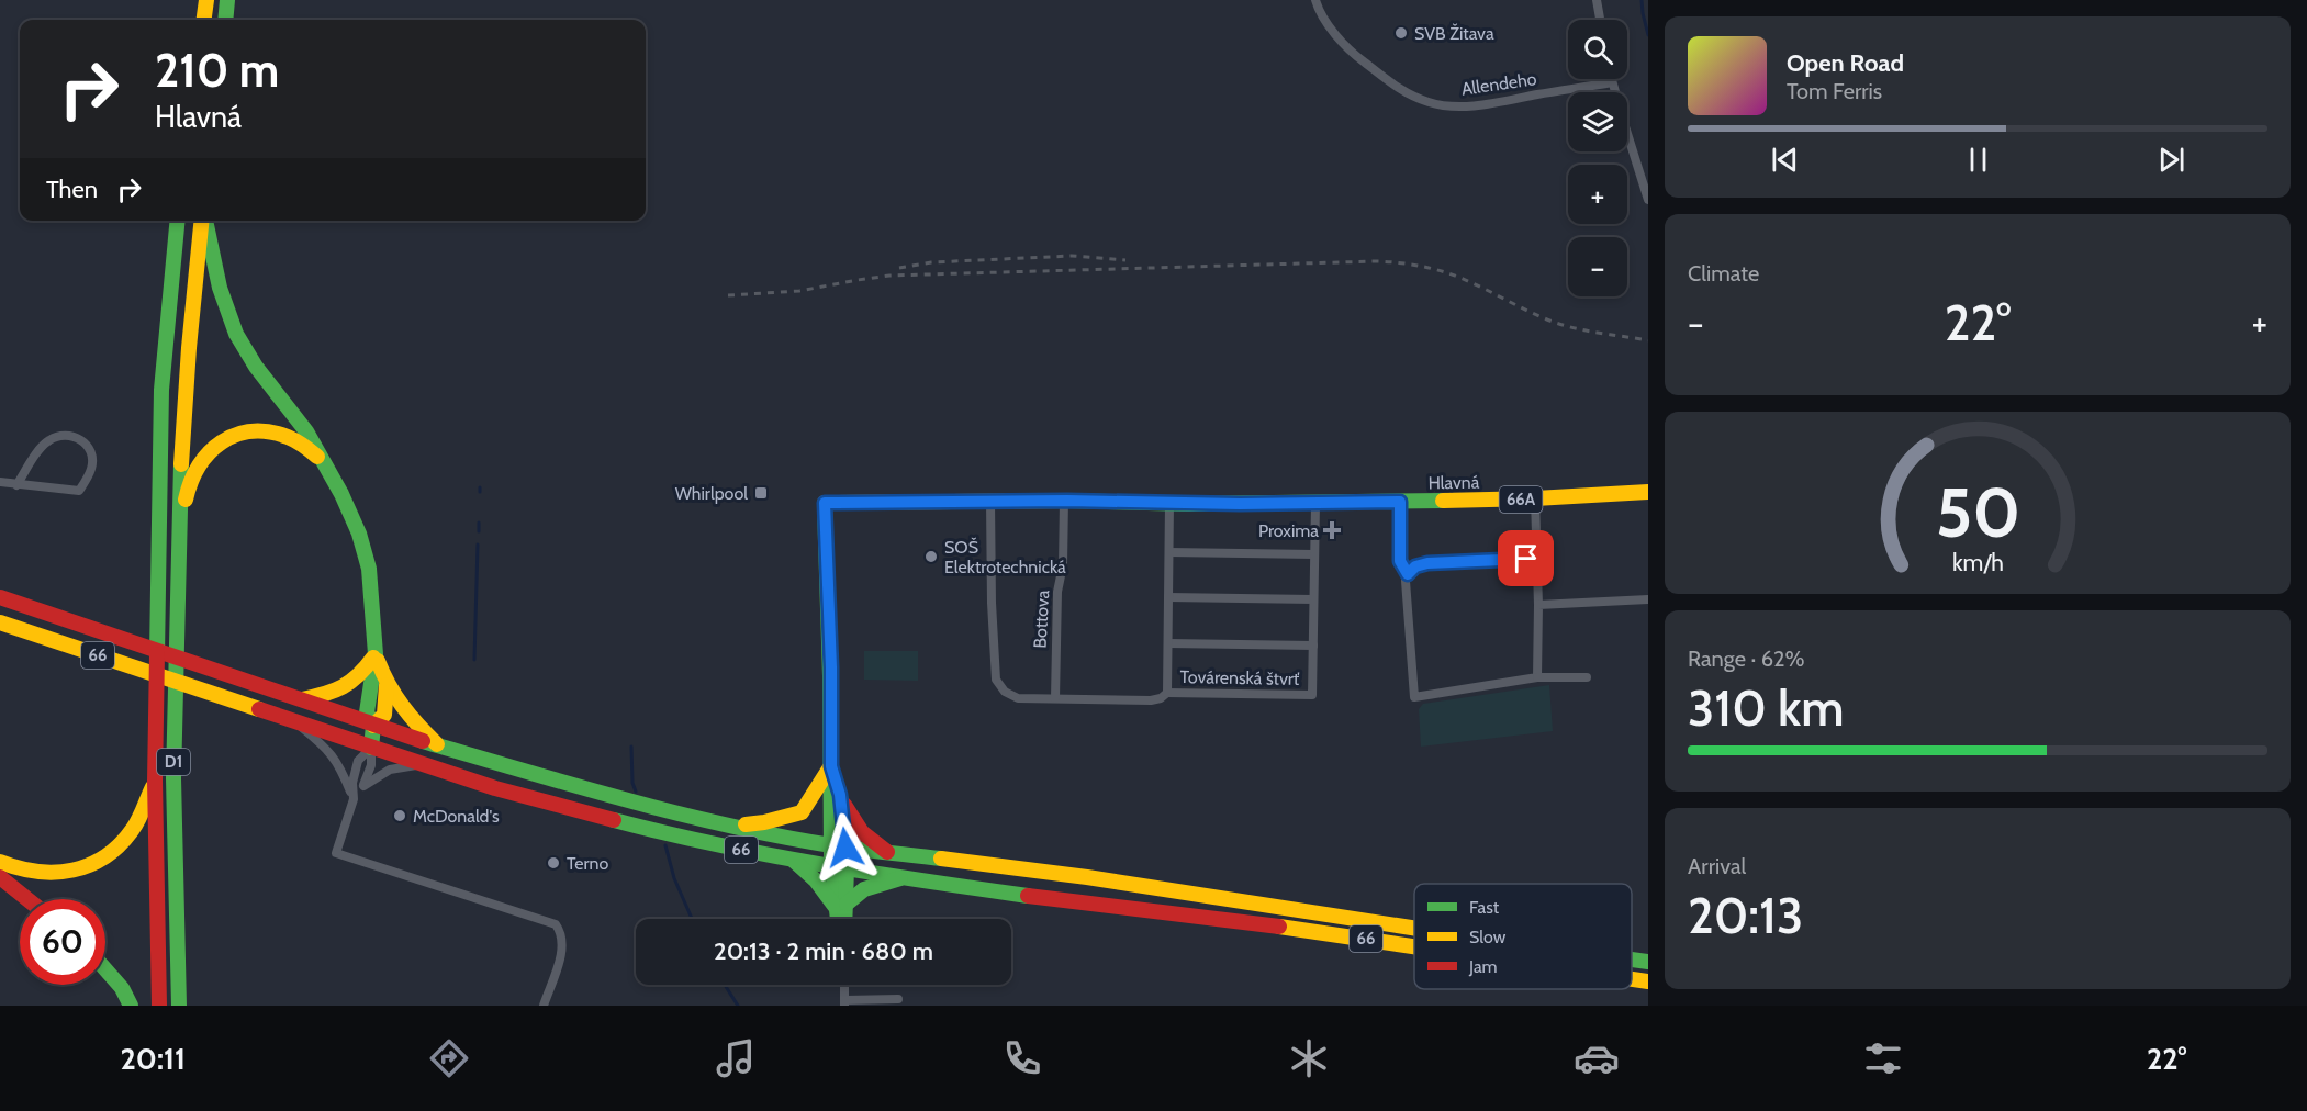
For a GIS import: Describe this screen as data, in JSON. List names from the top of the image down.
{
  "streets": {
    "main road": [
      "Hlavná",
      "66A",
      "66",
      "D1"
    ],
    "street": ["Allendeho", "Bottova", "Továrenská štvrť"]
  },
  "crossings": [
    ["Hlavná", "Bottova"],
    ["Hlavná", "Továrenská štvrť"]
  ],
  "places": {
    "other": [
      "SVB Žitava",
      "SOŠ Elektrotechnická",
      "McDonald's",
      "Terno"
    ],
    "transit": ["Whirlpool"],
    "health": ["Proxima"]
  },
  "legend": ["Fast", "Slow", "Jam"],
  "page": {
    "map_buttons": ["+", "−"],
    "turn": ["210 m", "Hlavná"],
    "song": ["Open Road", "Tom Ferris"],
    "then": "Then",
    "tile": [
      "Climate",
      ["Range · 62%", "310 km"],
      ["Arrival", "20:13"]
    ],
    "heat": ["−", "22°", "+"],
    "limit": "60",
    "trip": "20:13 · 2 min · 680 m",
    "tabs": ["20:11", "22°"],
    "gauge": ["50", "km/h"]
  }
}
